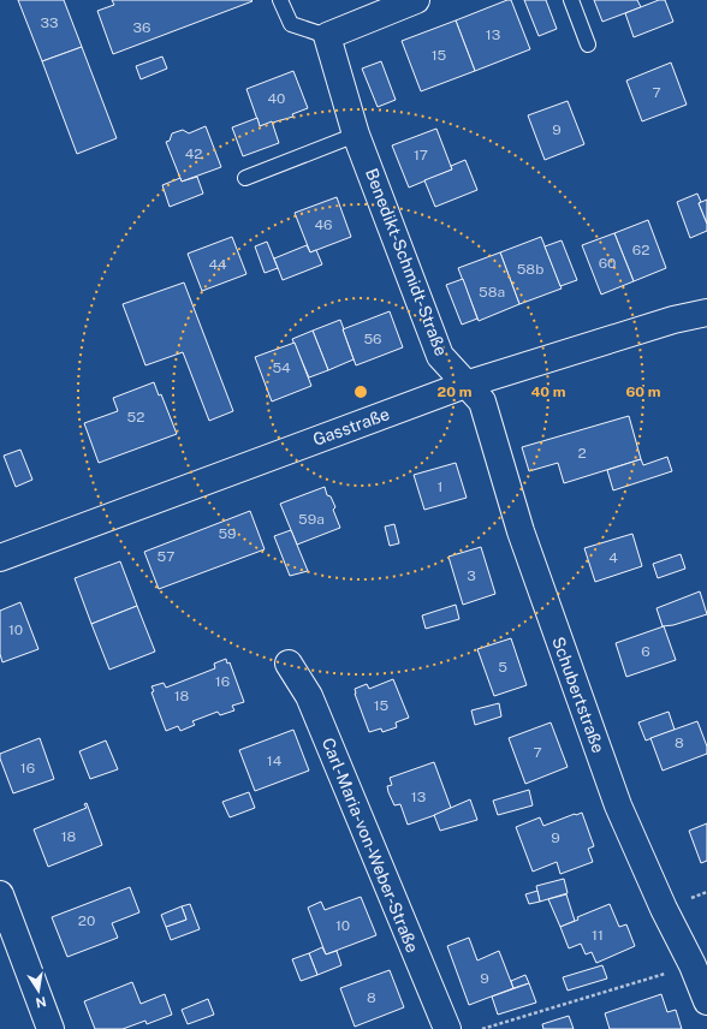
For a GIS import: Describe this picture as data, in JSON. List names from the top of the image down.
{
  "streets": {
    "street": [
      "Benedikt-Schmidt-Straße",
      "Gasstraße",
      "Schubertstraße",
      "Carl-Maria-von-Weber-Straße"
    ]
  },
  "crossings": [
    ["Benedikt-Schmidt-Straße", "Gasstraße"],
    ["Benedikt-Schmidt-Straße", "Schubertstraße"],
    ["Gasstraße", "Schubertstraße"]
  ],
  "house_numbers": [
    "33",
    "36",
    "13",
    "15",
    "7",
    "40",
    "9",
    "42",
    "17",
    "46",
    "62",
    "60",
    "44",
    "58b",
    "58a",
    "56",
    "54",
    "52",
    "2",
    "1",
    "59a",
    "59",
    "57",
    "4",
    "3",
    "10",
    "6",
    "5",
    "16",
    "18",
    "15",
    "8",
    "7",
    "14",
    "16",
    "13",
    "18",
    "9",
    "20",
    "10",
    "11",
    "9",
    "8"
  ],
  "north": "bottom",
  "rings": ["20 m", "40 m", "60 m"]
}
